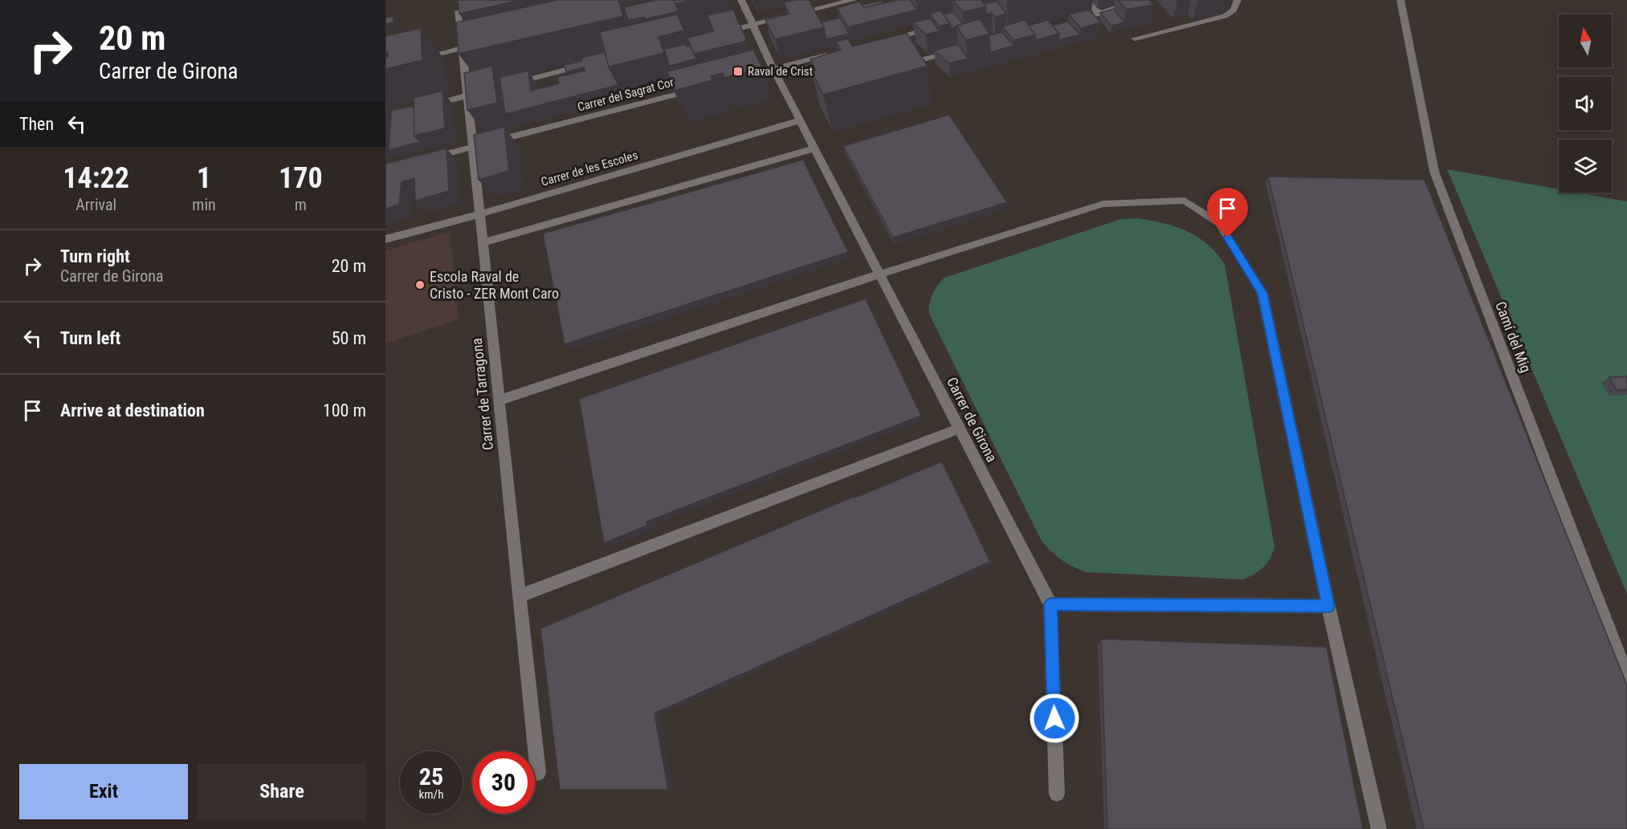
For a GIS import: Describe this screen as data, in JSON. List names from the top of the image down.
{
  "streets": {
    "street": [
      "Carrer del Sagrat Cor",
      "Carrer de les Escoles",
      "Camí del Mig",
      "Carrer de Tarragona",
      "Carrer de Girona"
    ]
  },
  "crossings": [
    ["Carrer del Sagrat Cor", "Carrer de Tarragona"],
    ["Carrer de les Escoles", "Carrer de Tarragona"],
    ["Carrer de les Escoles", "Carrer de Girona"]
  ],
  "places": {
    "transit": ["Raval de Crist"],
    "other": ["Escola Raval de Cristo - ZER Mont Caro"]
  },
  "north": "top",
  "page": {
    "turn": ["20 m", "Carrer de Girona"],
    "then": "Then",
    "eta": [
      "14:22",
      "Arrival",
      "1",
      "min",
      "170",
      "m"
    ],
    "list": [
      {
        "name": "Turn right",
        "note": "Carrer de Girona",
        "value": "20 m"
      },
      {
        "name": "Turn left",
        "value": "50 m"
      },
      {
        "name": "Arrive at destination",
        "value": "100 m"
      }
    ],
    "speed": "25 km/h",
    "limit": "30",
    "buttons": ["Exit", "Share"]
  }
}
